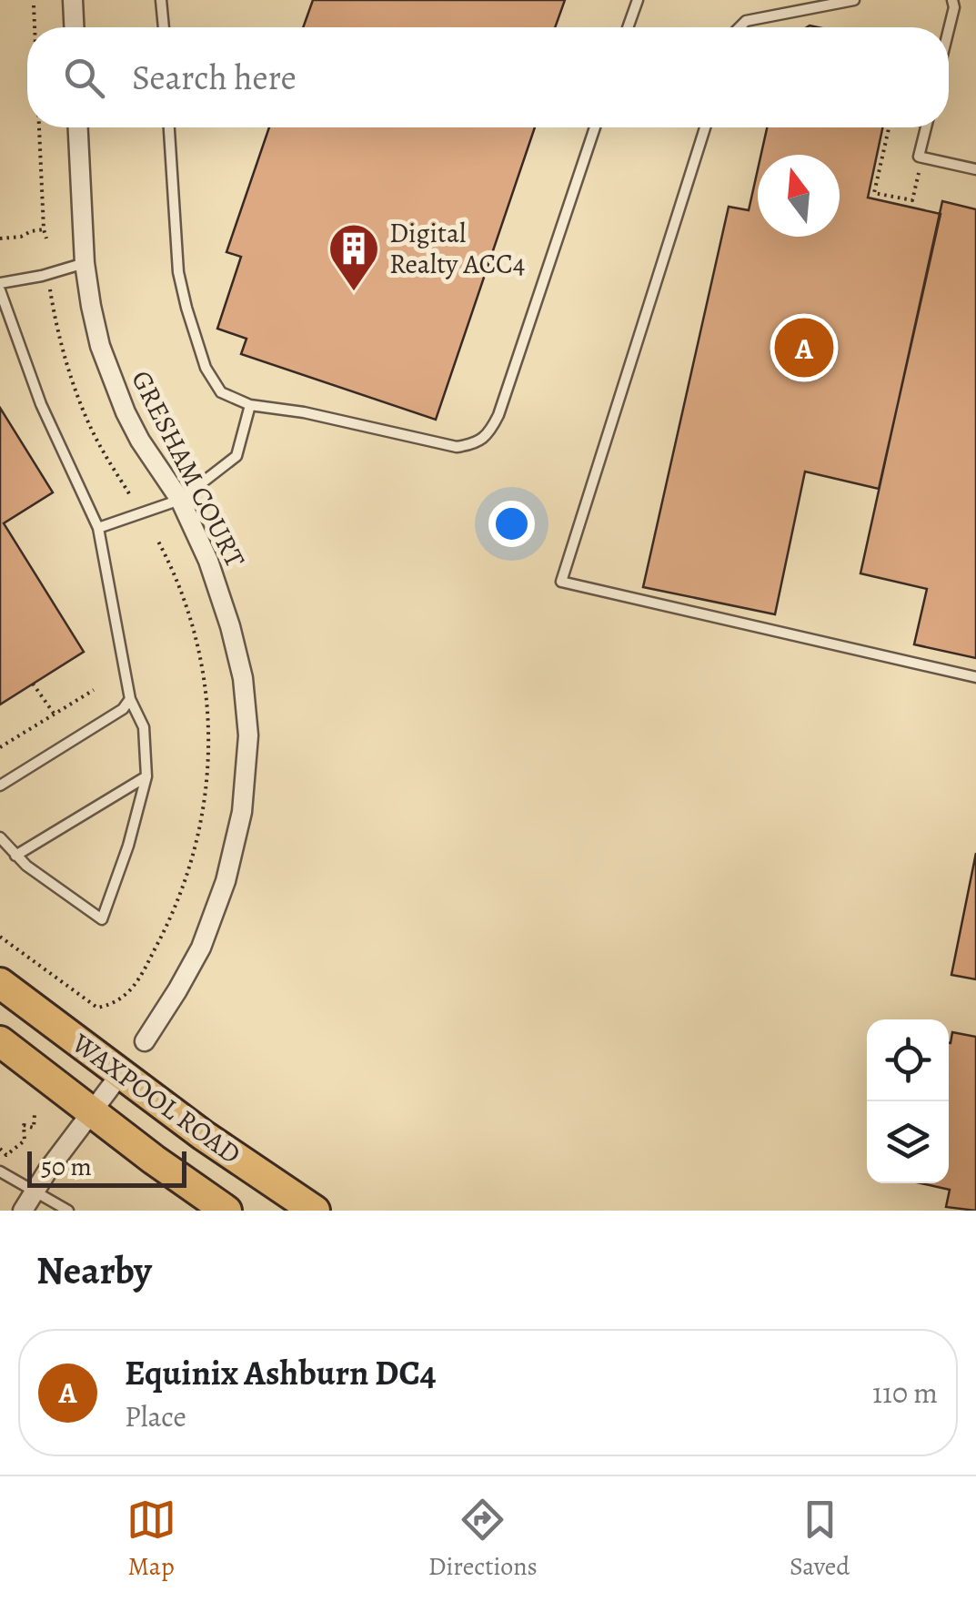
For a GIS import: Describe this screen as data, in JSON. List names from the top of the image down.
{
  "streets": {
    "main road": ["WAXPOOL ROAD"],
    "street": ["GRESHAM COURT"]
  },
  "places": {
    "building": ["Digital Realty ACC4"]
  },
  "scale_bar": "50 m",
  "north": "top",
  "page": {
    "search": "Search here",
    "pins": "A",
    "scale": "50 m",
    "heading": "Nearby",
    "list": [
      {
        "mark": "A",
        "name": "Equinix Ashburn DC4",
        "note": "Place",
        "value": "110 m"
      }
    ],
    "nav": ["Map", "Directions", "Saved"]
  }
}
